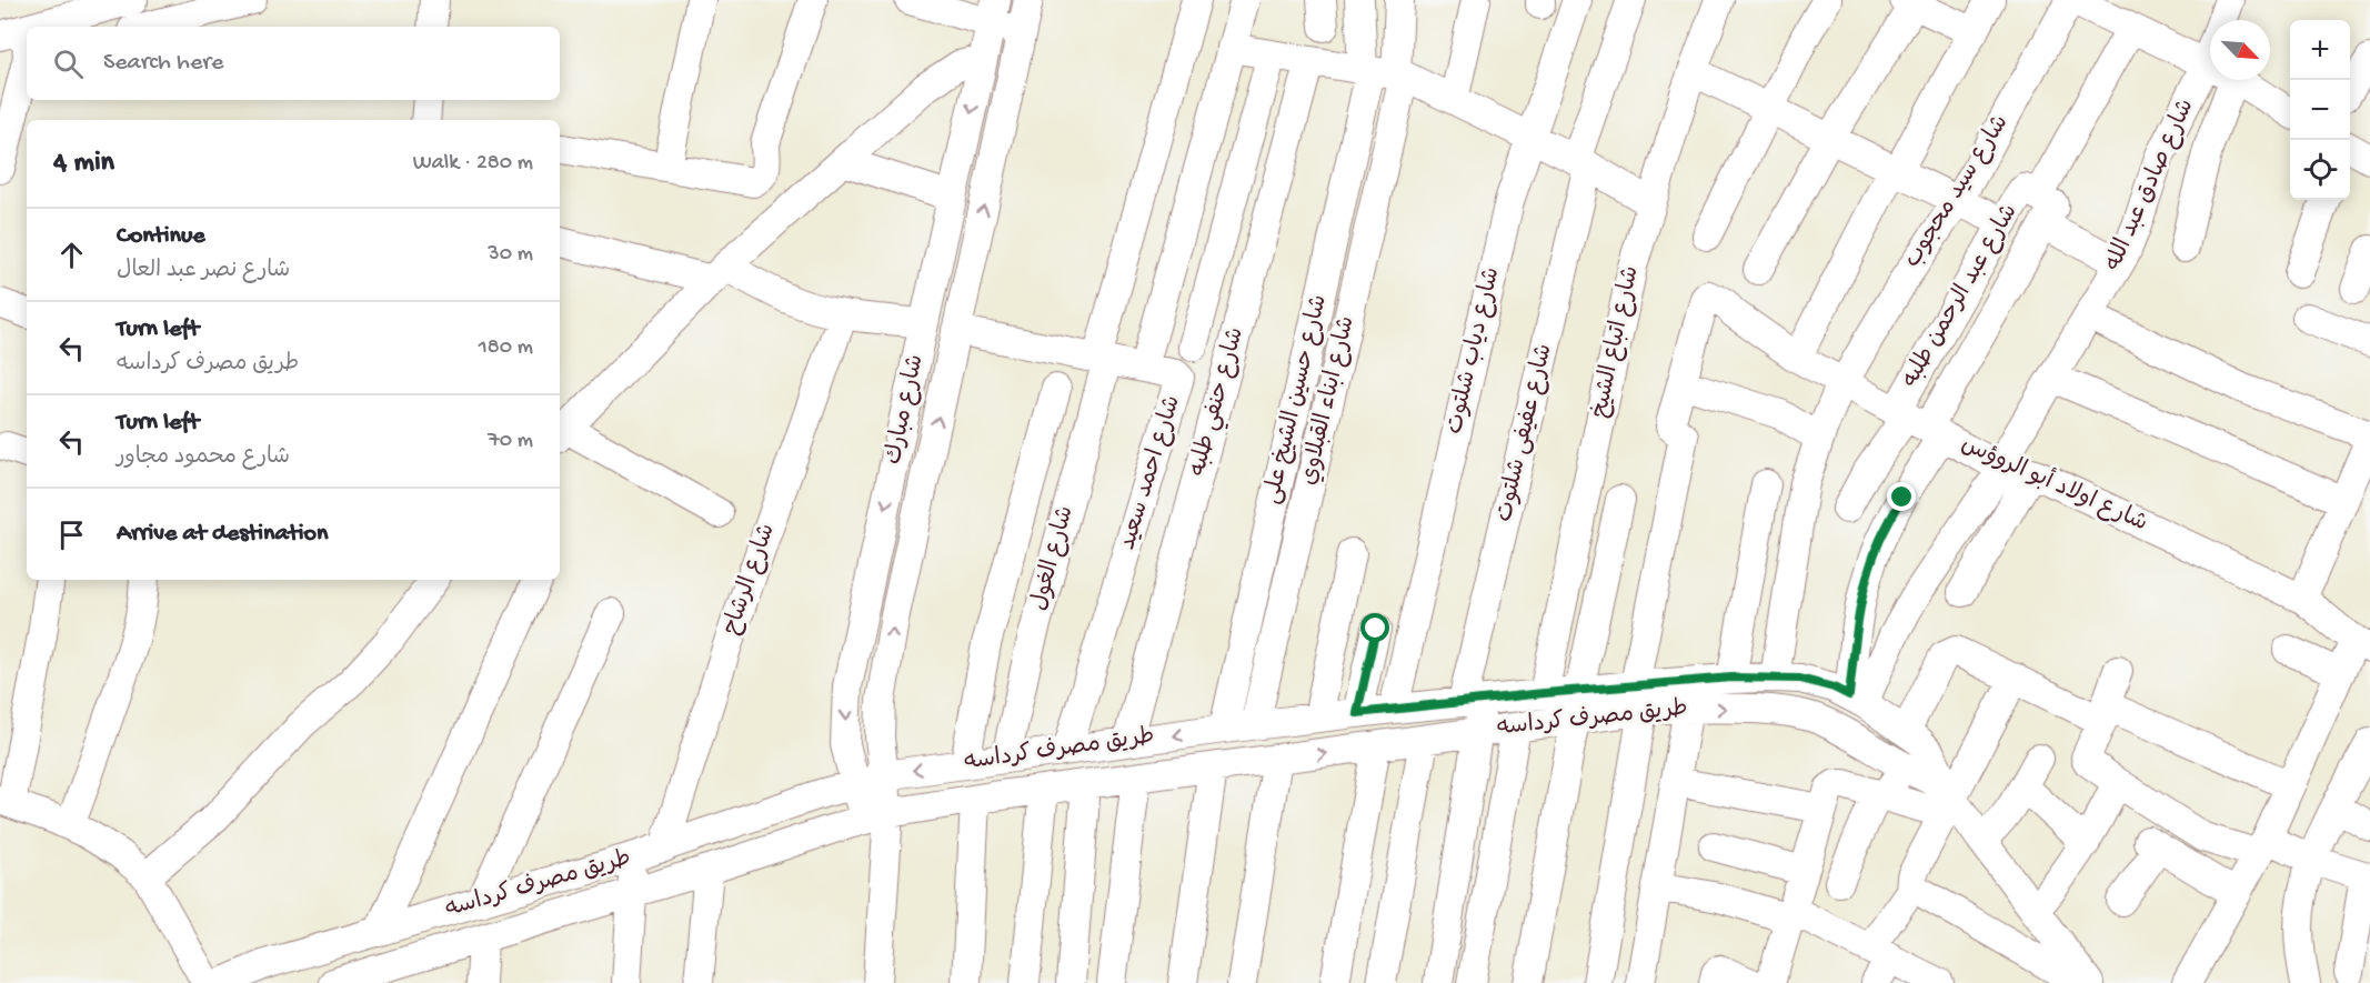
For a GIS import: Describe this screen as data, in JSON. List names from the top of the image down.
{
  "streets": {
    "street": [
      "شارع صادق عبد الله",
      "شارع سيد محجوب",
      "شارع عبد الرحمن طلبه",
      "شارع اتباع الشيخ",
      "شارع دياب شلتوت",
      "شارع حسين الشيخ على",
      "شارع ابناء القبلاوي",
      "شارع حنفي طلبه",
      "شارع مبارك",
      "شارع عفيفى شلتوت",
      "شارع احمد سعيد",
      "شارع اولاد أبو الروؤس",
      "شارع الغول",
      "شارع الرشاح",
      "طريق مصرف كرداسه"
    ]
  },
  "crossings": [
    ["شارع صادق عبد الله", "شارع اولاد أبو الروؤس"],
    ["شارع صادق عبد الله", "طريق مصرف كرداسه"],
    ["شارع سيد محجوب", "شارع اولاد أبو الروؤس"],
    ["شارع سيد محجوب", "طريق مصرف كرداسه"],
    ["شارع عبد الرحمن طلبه", "شارع اولاد أبو الروؤس"],
    ["شارع اتباع الشيخ", "طريق مصرف كرداسه"],
    ["شارع دياب شلتوت", "طريق مصرف كرداسه"],
    ["شارع حسين الشيخ على", "شارع ابناء القبلاوي"],
    ["شارع حسين الشيخ على", "طريق مصرف كرداسه"],
    ["شارع ابناء القبلاوي", "طريق مصرف كرداسه"],
    ["شارع حنفي طلبه", "طريق مصرف كرداسه"],
    ["شارع مبارك", "شارع احمد سعيد"],
    ["شارع مبارك", "طريق مصرف كرداسه"],
    ["شارع عفيفى شلتوت", "طريق مصرف كرداسه"],
    ["شارع احمد سعيد", "شارع الغول"],
    ["شارع احمد سعيد", "طريق مصرف كرداسه"],
    ["شارع الغول", "طريق مصرف كرداسه"],
    ["شارع الرشاح", "طريق مصرف كرداسه"]
  ],
  "north": "bottom right",
  "page": {
    "map_buttons": ["+", "−"],
    "search": "Search here",
    "heading": ["4 min", "Walk · 280 m"],
    "list": [
      ["Continue", "شارع نصر عبد العال", "30 m"],
      ["Turn left", "طريق مصرف كرداسه", "180 m"],
      ["Turn left", "شارع محمود مجاور", "70 m"],
      "Arrive at destination"
    ]
  }
}
